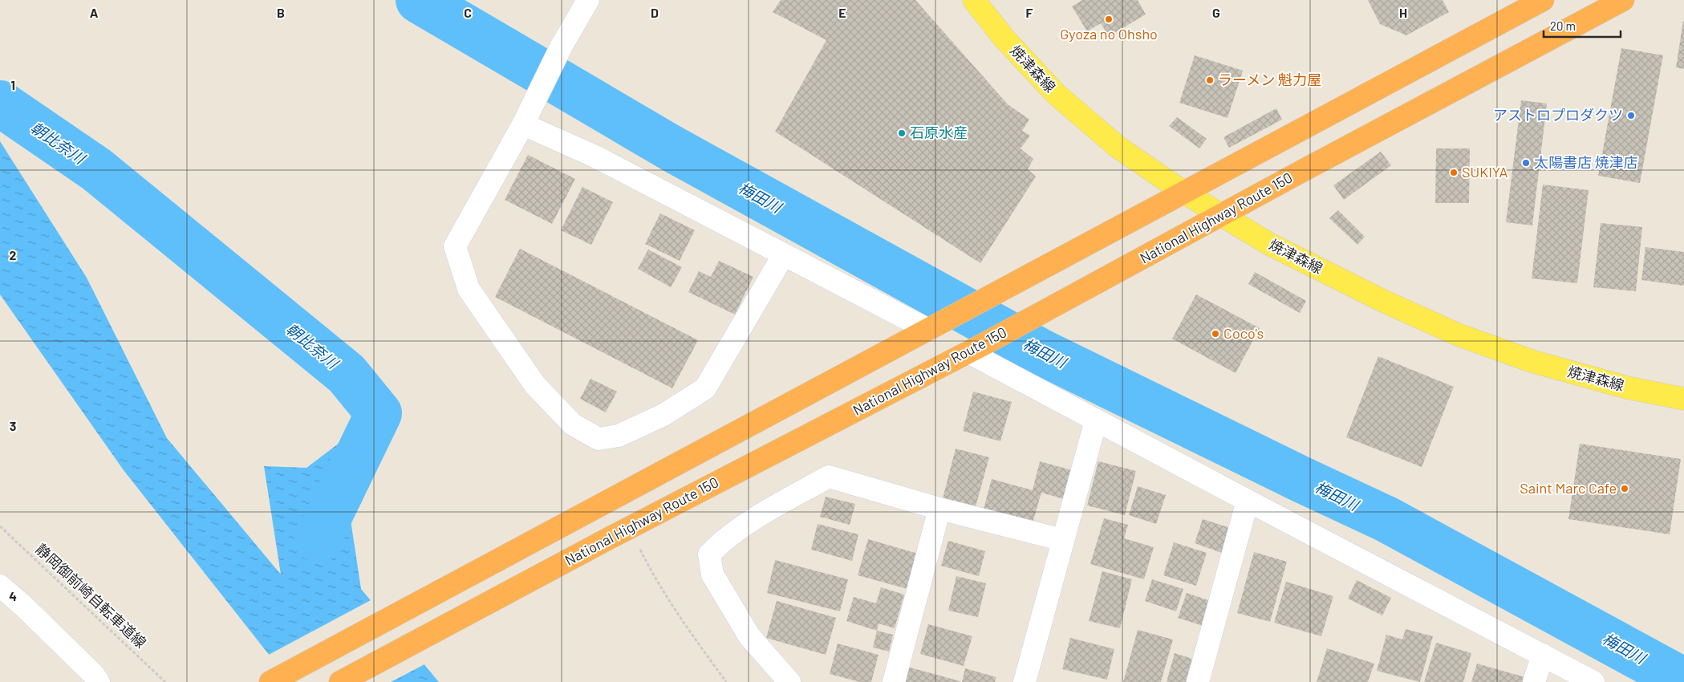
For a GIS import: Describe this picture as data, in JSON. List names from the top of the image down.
{
  "streets": {
    "highway": ["National Highway Route 150"],
    "main road": ["焼津森線"],
    "path": ["静岡御前崎自転車道線"]
  },
  "crossings": [
    ["焼津森線", "National Highway Route 150"]
  ],
  "water": ["朝比奈川", "梅田川"],
  "places": [
    "Gyoza no Ohsho",
    "ラーメン 魁力屋",
    "アストロプロダクツ",
    "石原水産",
    "太陽書店 焼津店",
    "SUKIYA",
    "Coco's",
    "Saint Marc Cafe"
  ],
  "scale_bar": "20 m",
  "grid": {
    "columns": [
      "A",
      "B",
      "C",
      "D",
      "E",
      "F",
      "G",
      "H"
    ],
    "rows": [
      "1",
      "2",
      "3",
      "4"
    ]
  }
}
